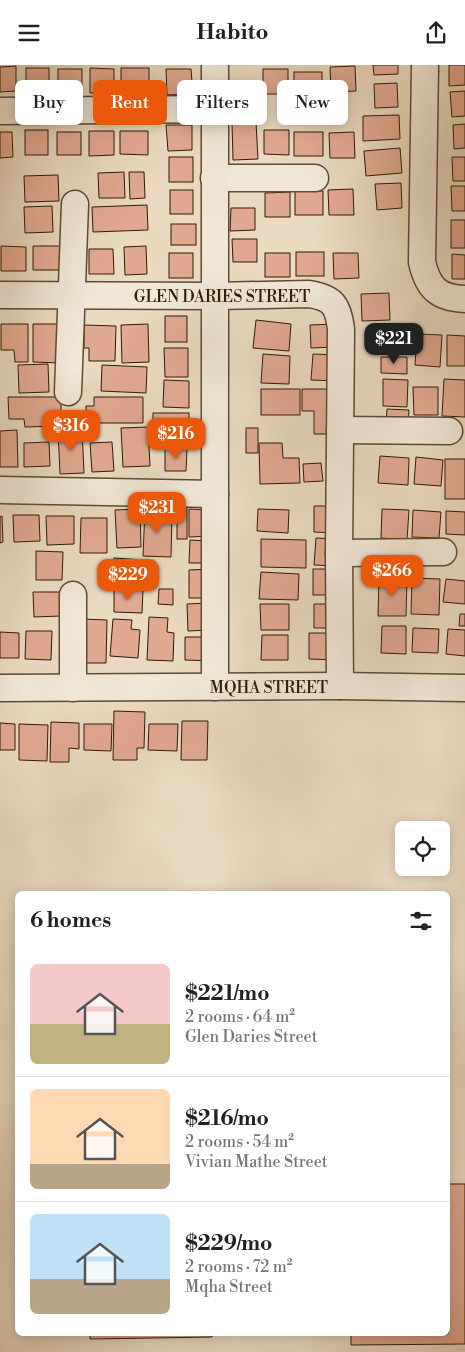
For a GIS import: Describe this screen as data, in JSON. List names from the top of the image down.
{
  "streets": {
    "street": ["GLEN DARIES STREET", "MQHA STREET"]
  },
  "crossings": [
    ["GLEN DARIES STREET", "MQHA STREET"]
  ],
  "page": {
    "header": "Habito",
    "chip": [
      "Buy",
      "Rent",
      "Filters",
      "New"
    ],
    "price": [
      "$221",
      "$316",
      "$216",
      "$231",
      "$266",
      "$229"
    ],
    "heading": "6 homes",
    "list": [
      {
        "name": "$221/mo",
        "note": "2 rooms · 64 m² · Glen Daries Street"
      },
      {
        "name": "$216/mo",
        "note": "2 rooms · 54 m² · Vivian Mathe Street"
      },
      {
        "name": "$229/mo",
        "note": "2 rooms · 72 m² · Mqha Street"
      }
    ]
  }
}
